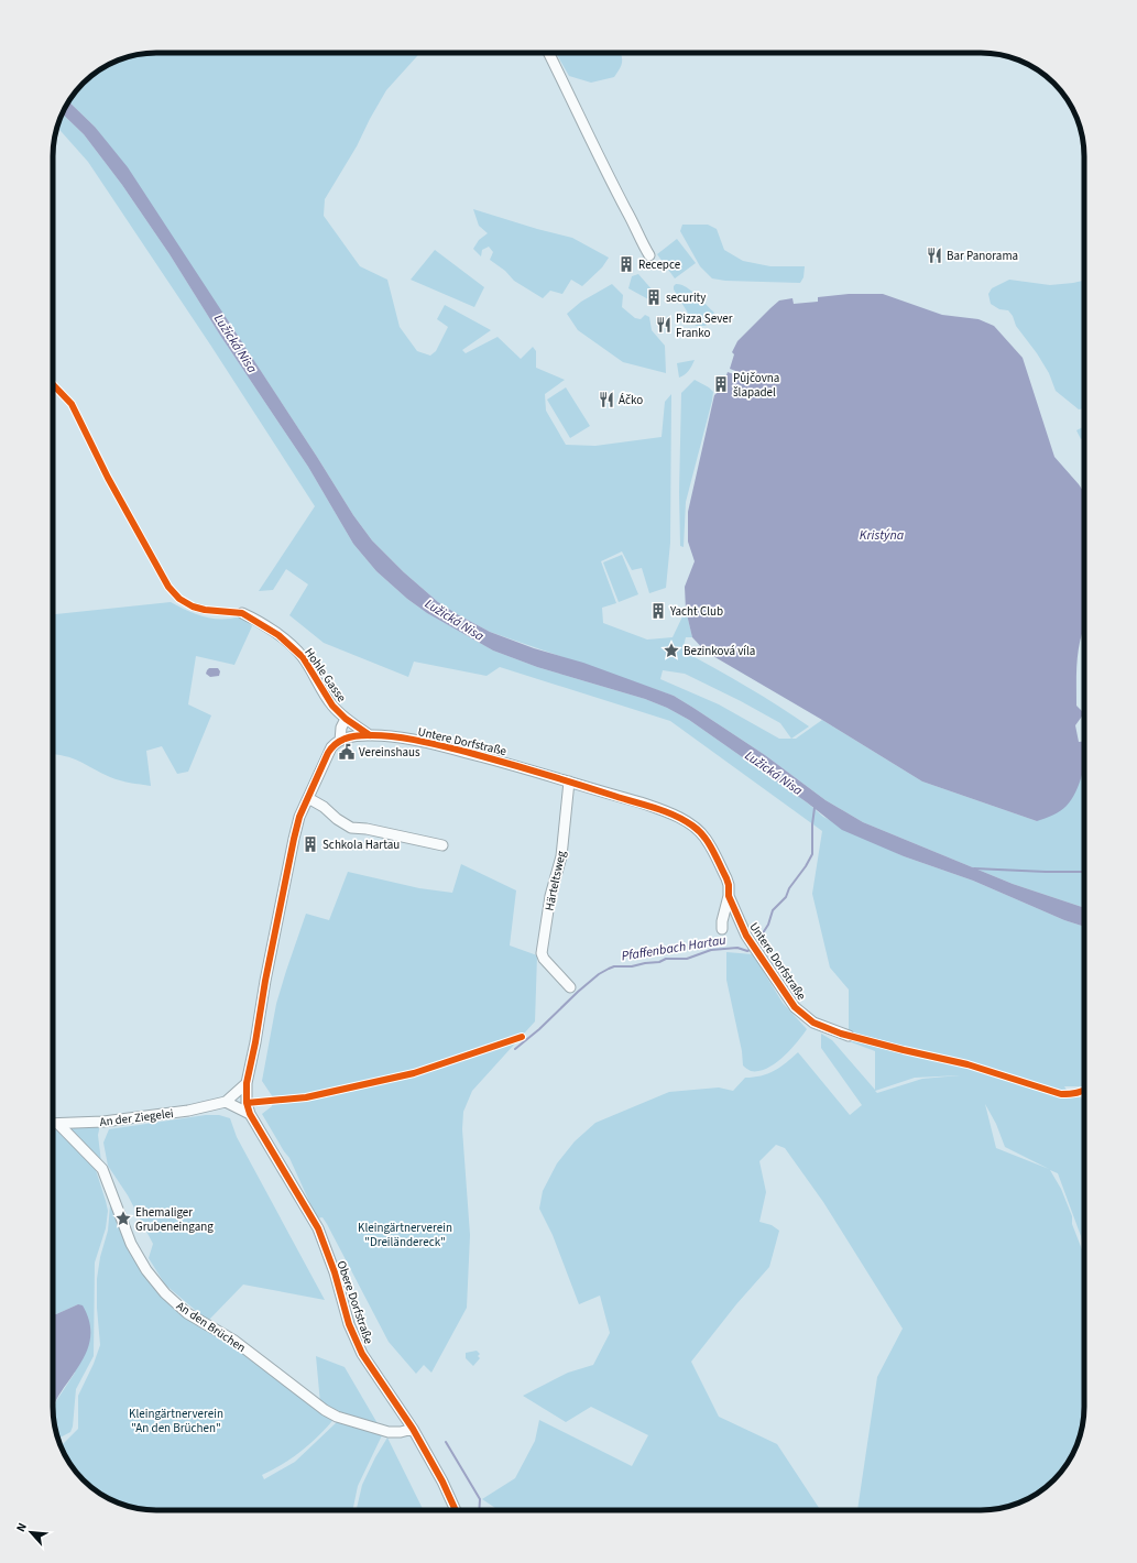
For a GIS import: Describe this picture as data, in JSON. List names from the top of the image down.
{
  "streets": {
    "street": [
      "Hohle Gasse",
      "Untere Dorfstraße",
      "Härteltsweg",
      "An der Ziegelei",
      "Obere Dorfstraße",
      "An den Brüchen"
    ]
  },
  "crossings": [
    ["Hohle Gasse", "Untere Dorfstraße"],
    ["Untere Dorfstraße", "Härteltsweg"],
    ["An der Ziegelei", "An den Brüchen"],
    ["Obere Dorfstraße", "An den Brüchen"]
  ],
  "water": ["Lužická Nisa", "Kristýna", "Pfaffenbach Hartau"],
  "parks": ["Kleingärtnerverein \"Dreiländereck\"", "Kleingärtnerverein \"An den Brüchen\""],
  "places": {
    "restaurant": ["Bar Panorama", "Pizza Sever Franko", "Áčko"],
    "building": [
      "Recepce",
      "security",
      "Půjčovna šlapadel",
      "Yacht Club",
      "Schkola Hartau"
    ],
    "place": ["Bezinková víla", "Ehemaliger Grubeneingang"],
    "public building": ["Vereinshaus"]
  },
  "north": "top left"
}
